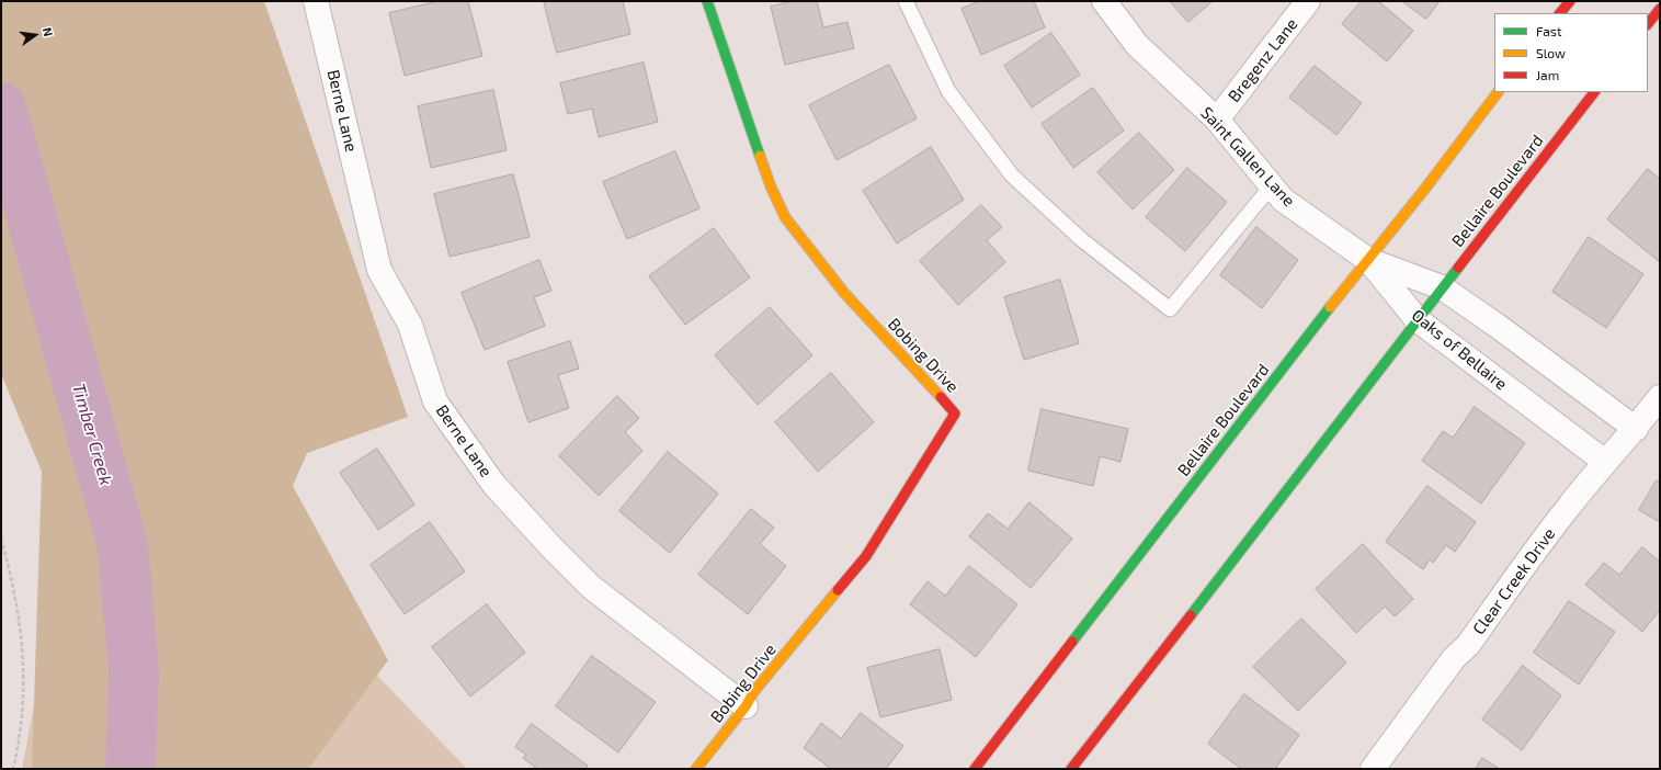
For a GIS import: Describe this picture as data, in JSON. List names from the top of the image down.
{
  "streets": {
    "main road": ["Bellaire Boulevard", "Bobing Drive"],
    "street": [
      "Bregenz Lane",
      "Berne Lane",
      "Saint Gallen Lane",
      "Oaks of Bellaire",
      "Clear Creek Drive"
    ]
  },
  "crossings": [
    ["Bregenz Lane", "Saint Gallen Lane"],
    ["Berne Lane", "Bobing Drive"],
    ["Saint Gallen Lane", "Bellaire Boulevard"],
    ["Saint Gallen Lane", "Oaks of Bellaire"],
    ["Bellaire Boulevard", "Oaks of Bellaire"],
    ["Oaks of Bellaire", "Clear Creek Drive"]
  ],
  "water": ["Timber Creek"],
  "legend": ["Fast", "Slow", "Jam"],
  "north": "right"
}
